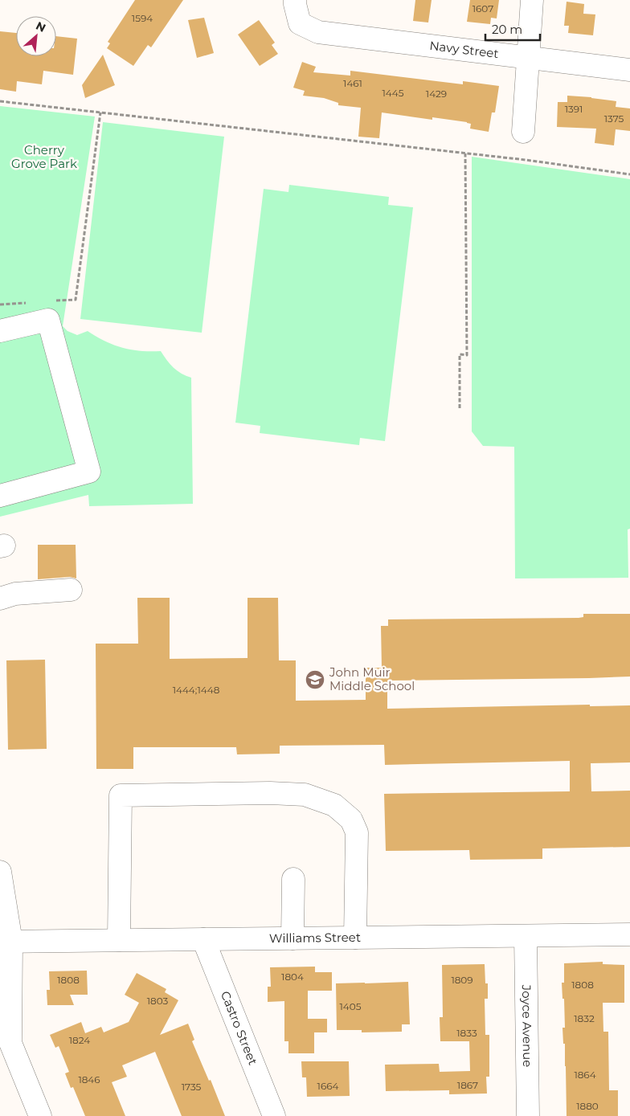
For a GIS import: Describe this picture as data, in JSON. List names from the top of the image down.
{
  "streets": {
    "street": [
      "Navy Street",
      "Williams Street",
      "Joyce Avenue",
      "Castro Street"
    ]
  },
  "crossings": [
    ["Williams Street", "Joyce Avenue"],
    ["Williams Street", "Castro Street"]
  ],
  "parks": ["Cherry Grove Park"],
  "places": {
    "school or university": ["John Muir Middle School"]
  },
  "house_numbers": [
    "1607",
    "1594",
    "1461",
    "1445",
    "1429",
    "1391",
    "1375",
    "1444;1448",
    "1804",
    "1808",
    "1809",
    "1808",
    "1803",
    "1405",
    "1832",
    "1833",
    "1824",
    "1864",
    "1846",
    "1867",
    "1664",
    "1735",
    "1880"
  ],
  "scale_bar": "20 m",
  "north": "top right"
}
